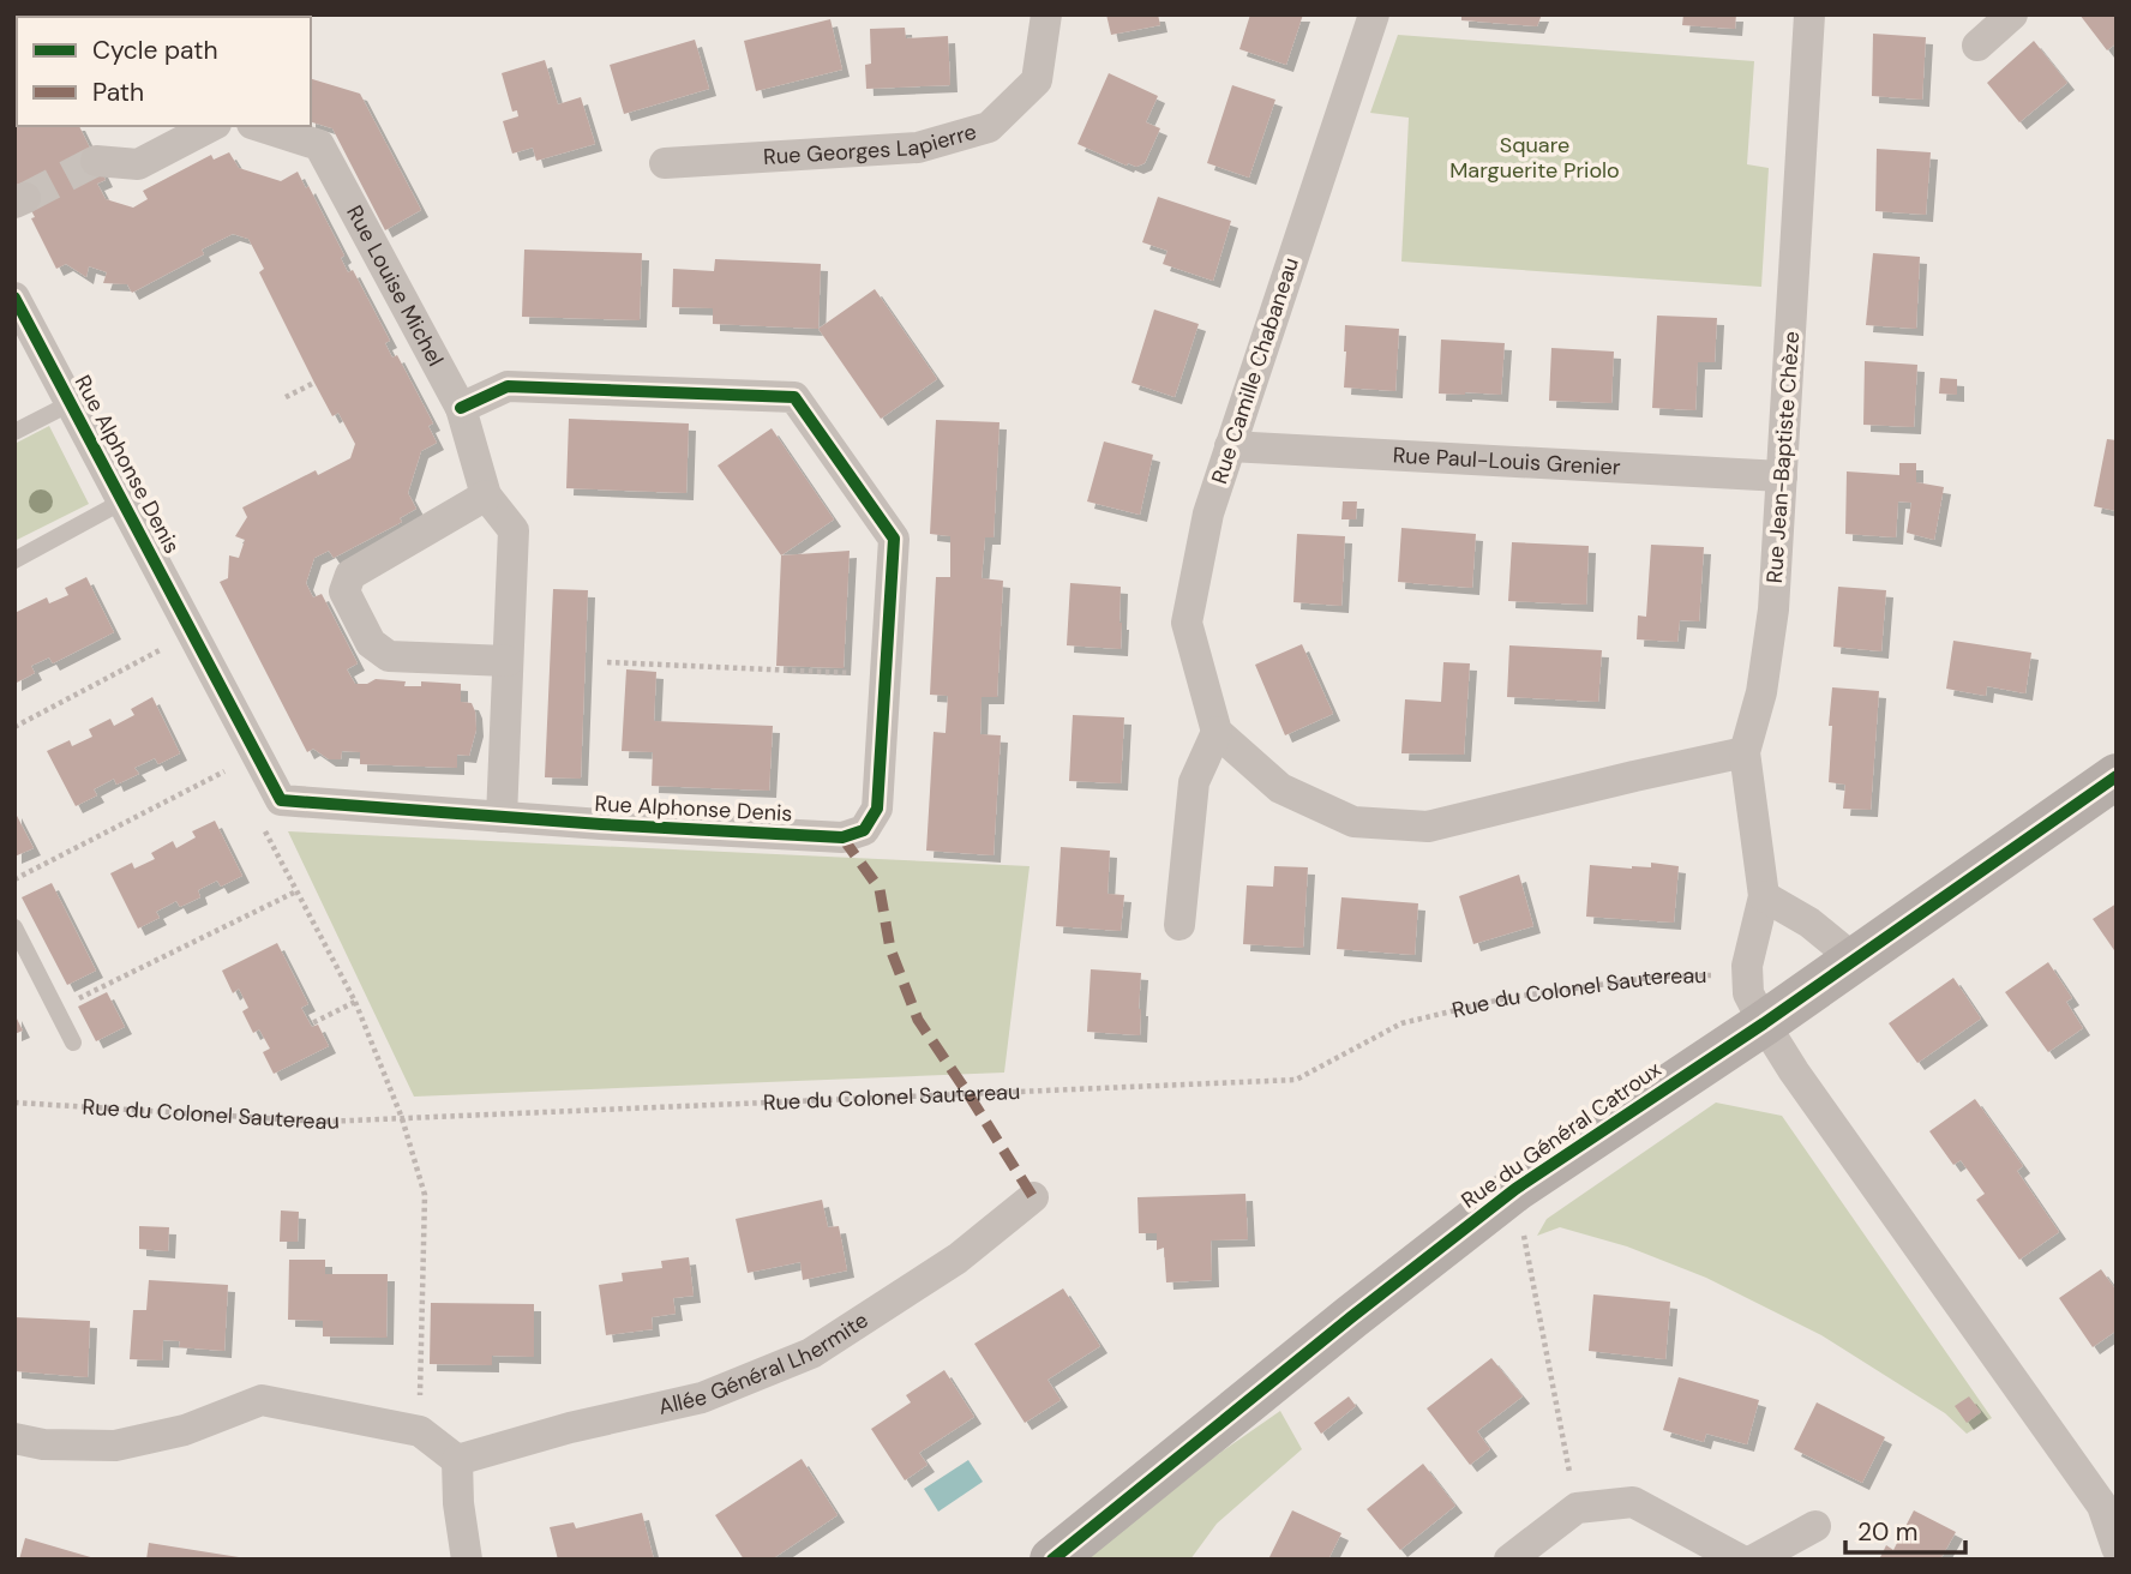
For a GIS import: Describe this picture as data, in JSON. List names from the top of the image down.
{
  "streets": {
    "street": [
      "Rue Georges Lapierre",
      "Rue Louise Michel",
      "Rue Camille Chabaneau",
      "Rue Jean-Baptiste Chèze",
      "Rue Paul-Louis Grenier",
      "Rue Alphonse Denis",
      "Rue du Général Catroux",
      "Allée Général Lhermite"
    ],
    "path": ["Rue du Colonel Sautereau"]
  },
  "crossings": [
    ["Rue Louise Michel", "Rue Alphonse Denis"],
    ["Rue Camille Chabaneau", "Rue Paul-Louis Grenier"],
    ["Rue Jean-Baptiste Chèze", "Rue Paul-Louis Grenier"],
    ["Rue Jean-Baptiste Chèze", "Rue du Colonel Sautereau"],
    ["Rue Jean-Baptiste Chèze", "Rue du Général Catroux"]
  ],
  "parks": ["Square Marguerite Priolo"],
  "legend": ["Cycle path", "Path"],
  "scale_bar": "20 m"
}
